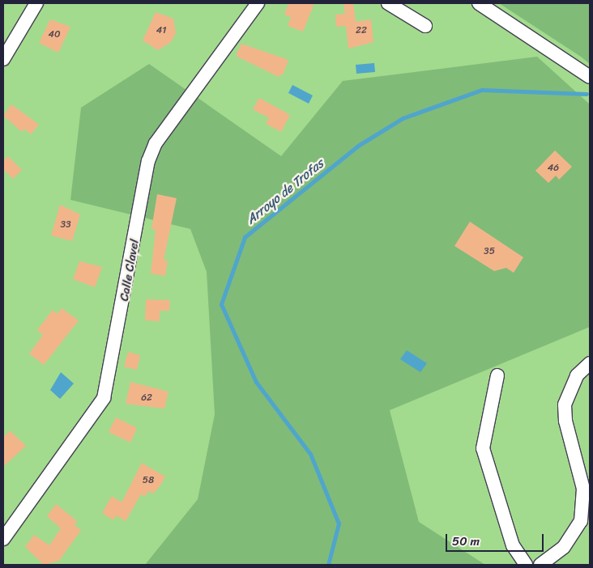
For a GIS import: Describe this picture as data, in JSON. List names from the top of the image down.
{
  "streets": {
    "street": ["Calle Clavel"]
  },
  "water": ["Arroyo de Trofas"],
  "house_numbers": [
    "41",
    "22",
    "40",
    "46",
    "33",
    "35",
    "62",
    "58"
  ],
  "scale_bar": "50 m"
}
